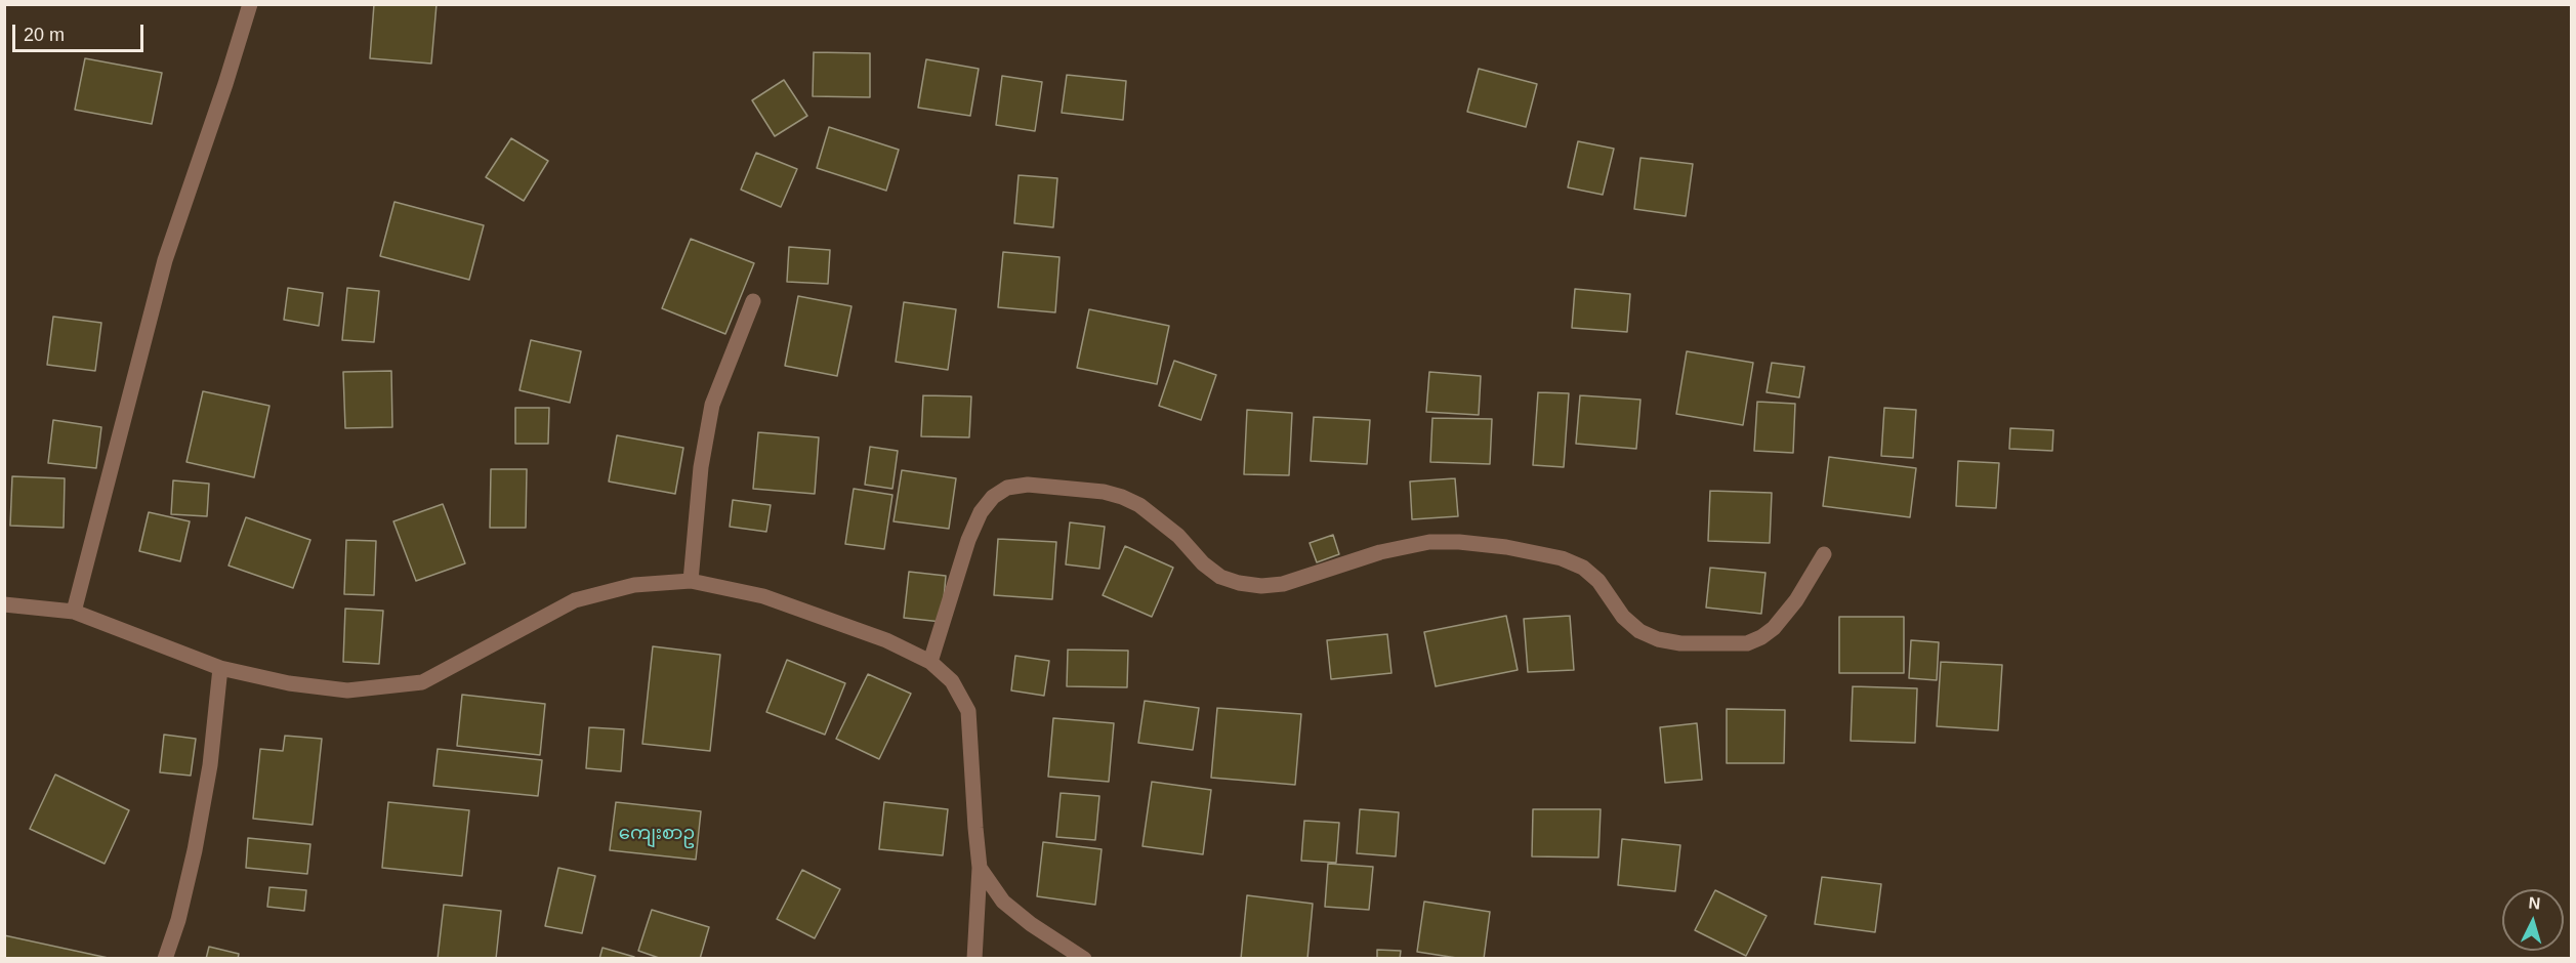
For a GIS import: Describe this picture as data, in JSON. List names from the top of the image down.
{
  "districts": ["ကျေးစာဥ"],
  "scale_bar": "20 m",
  "north": "top"
}
